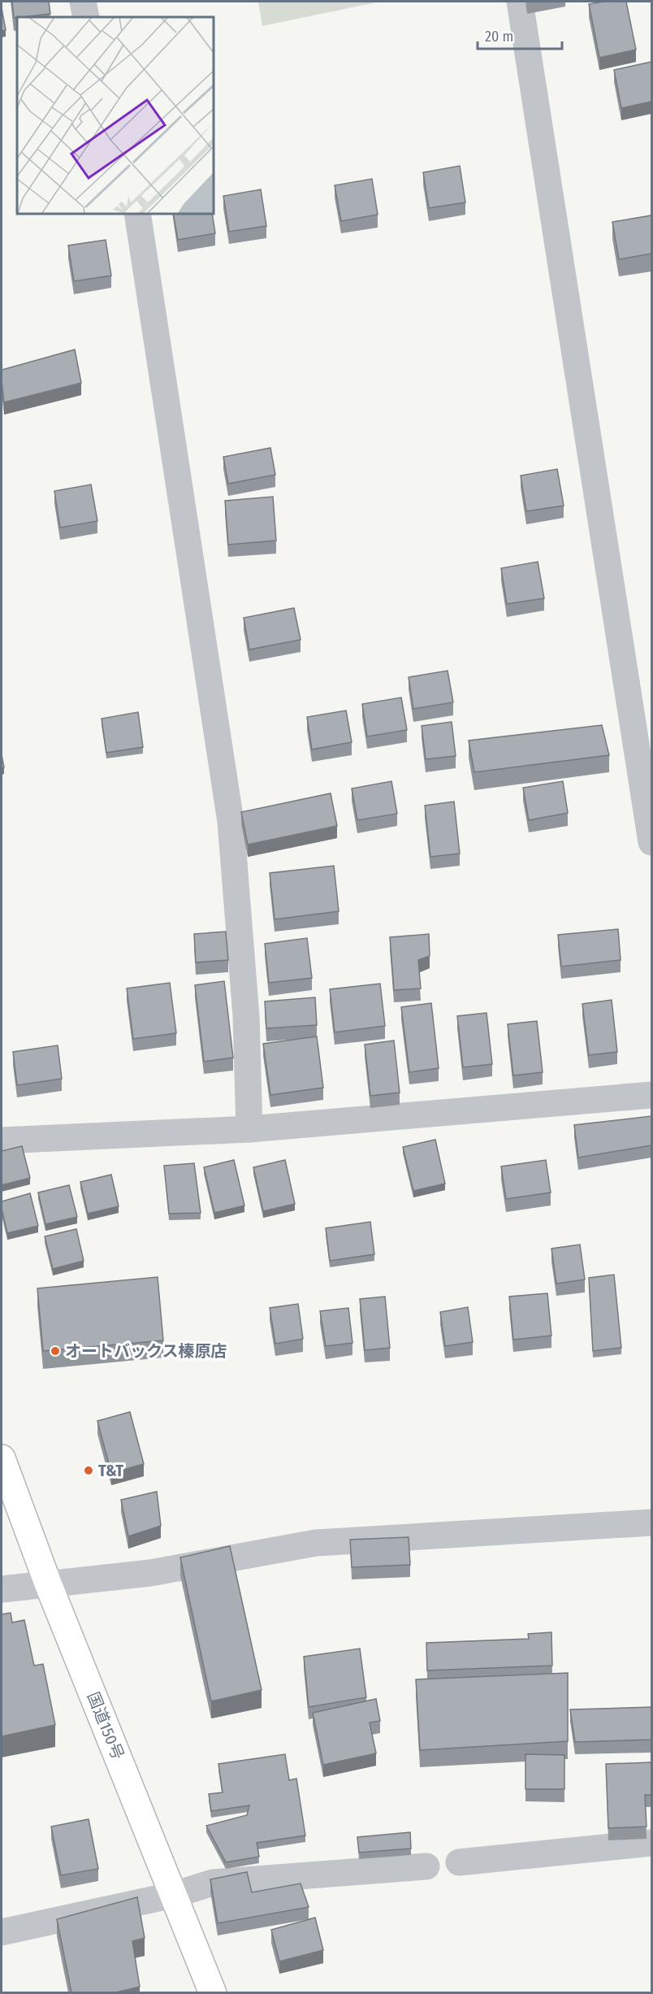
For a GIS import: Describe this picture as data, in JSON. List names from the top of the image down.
{
  "streets": {
    "highway": ["国道150号"]
  },
  "places": ["オートバックス榛原店", "T&T"],
  "scale_bar": "20 m"
}
